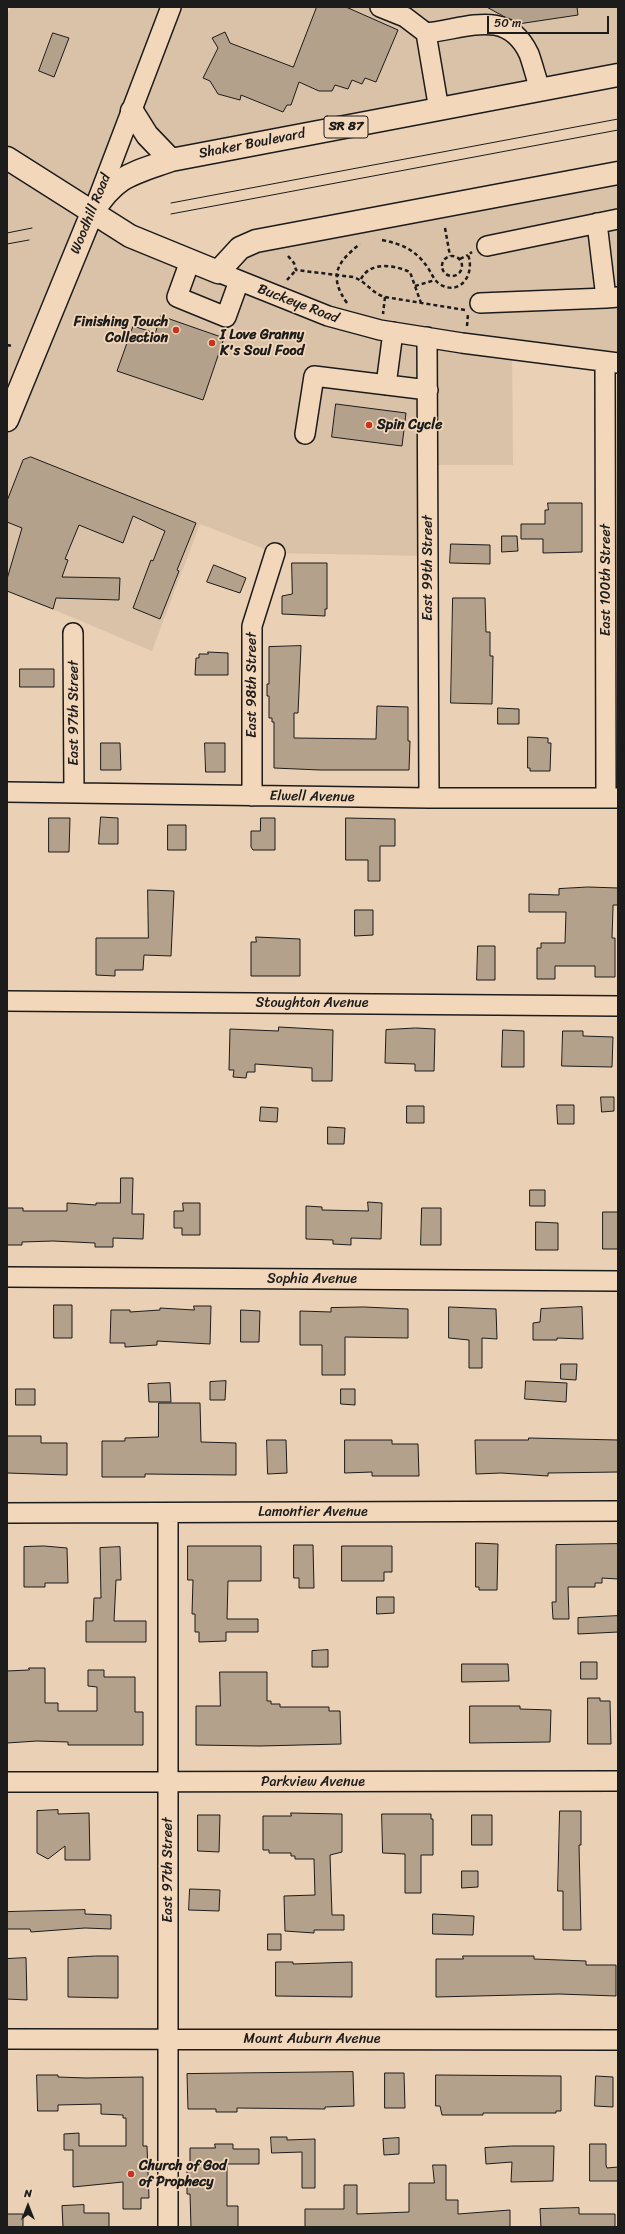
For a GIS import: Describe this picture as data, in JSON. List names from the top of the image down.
{
  "streets": {
    "main road": [
      "SR 87",
      "Shaker Boulevard",
      "Woodhill Road",
      "Buckeye Road"
    ],
    "street": [
      "East 99th Street",
      "East 100th Street",
      "East 98th Street",
      "East 97th Street",
      "Elwell Avenue",
      "Stoughton Avenue",
      "Sophia Avenue",
      "Lamontier Avenue",
      "Parkview Avenue",
      "Mount Auburn Avenue"
    ]
  },
  "crossings": [
    ["Shaker Boulevard", "Woodhill Road"],
    ["Shaker Boulevard", "Buckeye Road"],
    ["Woodhill Road", "Buckeye Road"],
    ["Buckeye Road", "East 99th Street"],
    ["Buckeye Road", "East 100th Street"],
    ["East 99th Street", "Elwell Avenue"],
    ["East 100th Street", "Elwell Avenue"],
    ["East 98th Street", "Elwell Avenue"],
    ["East 97th Street", "Elwell Avenue"],
    ["East 97th Street", "Lamontier Avenue"],
    ["East 97th Street", "Parkview Avenue"],
    ["East 97th Street", "Mount Auburn Avenue"]
  ],
  "places": [
    "Finishing Touch Collection",
    "I Love Granny K's Soul Food",
    "Spin Cycle",
    "Church of God of Prophecy"
  ],
  "scale_bar": "50 m",
  "north": "top"
}
